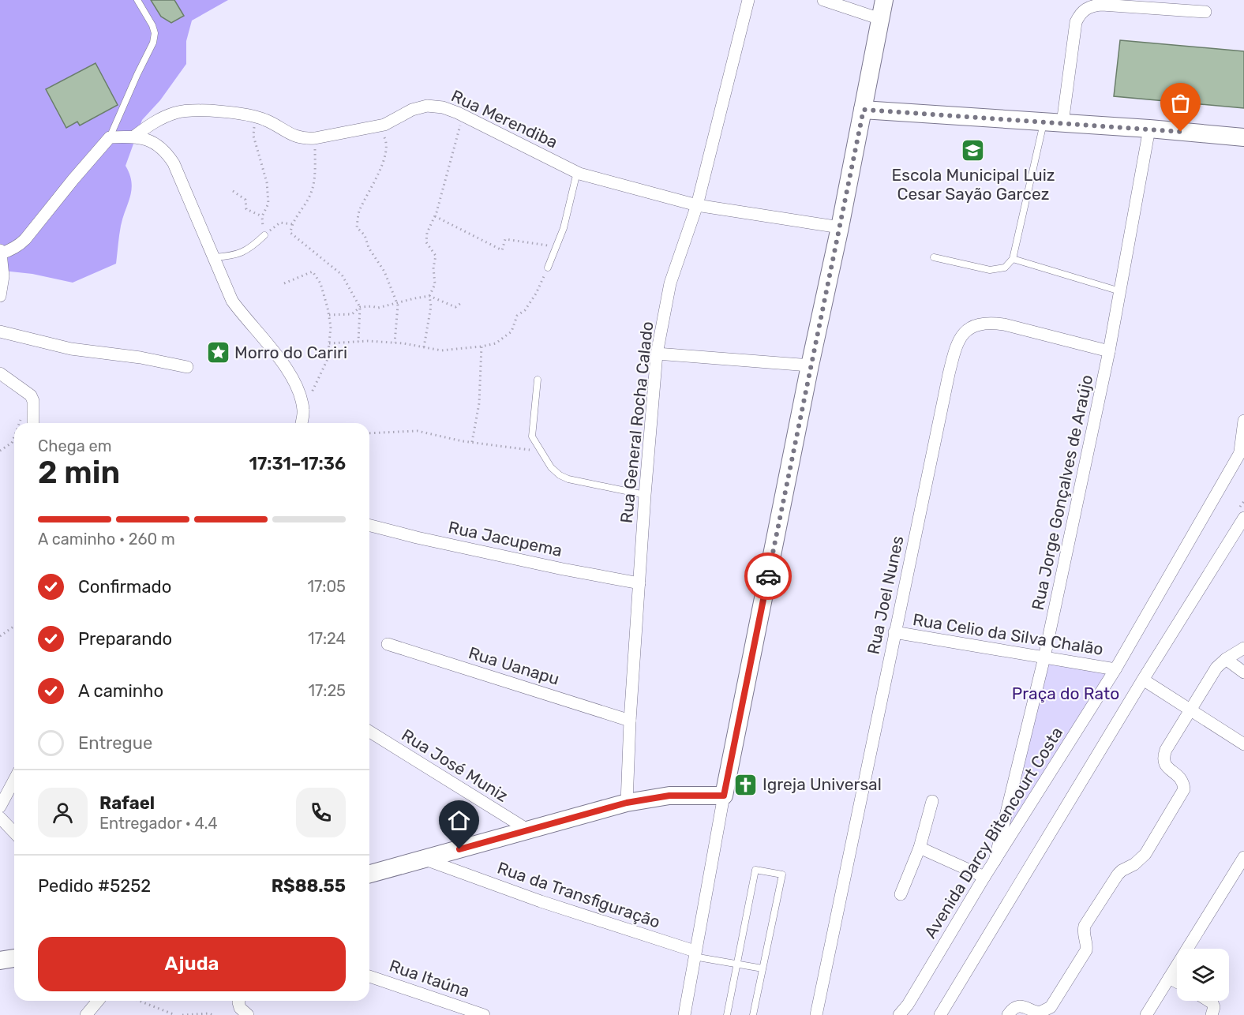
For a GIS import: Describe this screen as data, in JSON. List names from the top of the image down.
{
  "streets": {
    "street": [
      "Rua Merendiba",
      "Rua General Rocha Calado",
      "Rua Jorge Gonçalves de Araújo",
      "Rua Jacupema",
      "Rua Joel Nunes",
      "Rua Celio da Silva Chalão",
      "Rua Uanapu",
      "Rua José Muniz",
      "Avenida Darcy Bitencourt Costa",
      "Rua da Transfiguração",
      "Rua Itaúna"
    ]
  },
  "crossings": [
    ["Rua Merendiba", "Rua General Rocha Calado"],
    ["Rua General Rocha Calado", "Rua Jacupema"],
    ["Rua General Rocha Calado", "Rua Uanapu"],
    ["Rua Jorge Gonçalves de Araújo", "Rua Joel Nunes"],
    ["Rua Jorge Gonçalves de Araújo", "Rua Celio da Silva Chalão"],
    ["Rua Jorge Gonçalves de Araújo", "Avenida Darcy Bitencourt Costa"],
    ["Rua Joel Nunes", "Rua Celio da Silva Chalão"],
    ["Rua Celio da Silva Chalão", "Avenida Darcy Bitencourt Costa"]
  ],
  "parks": ["Praça do Rato"],
  "places": {
    "school or university": ["Escola Municipal Luiz Cesar Sayão Garcez"],
    "place": ["Morro do Cariri"],
    "church": ["Igreja Universal"]
  },
  "page": {
    "heading": ["2 min", "Chega em", "17:31–17:36"],
    "panel": [
      "Rafael",
      "Entregador · 4.4",
      "Pedido #5252",
      "R$88.55"
    ],
    "bar": "A caminho · 260 m",
    "list": [
      ["Confirmado", "17:05"],
      ["Preparando", "17:24"],
      ["A caminho", "17:25"],
      "Entregue"
    ],
    "buttons": "Ajuda"
  }
}
